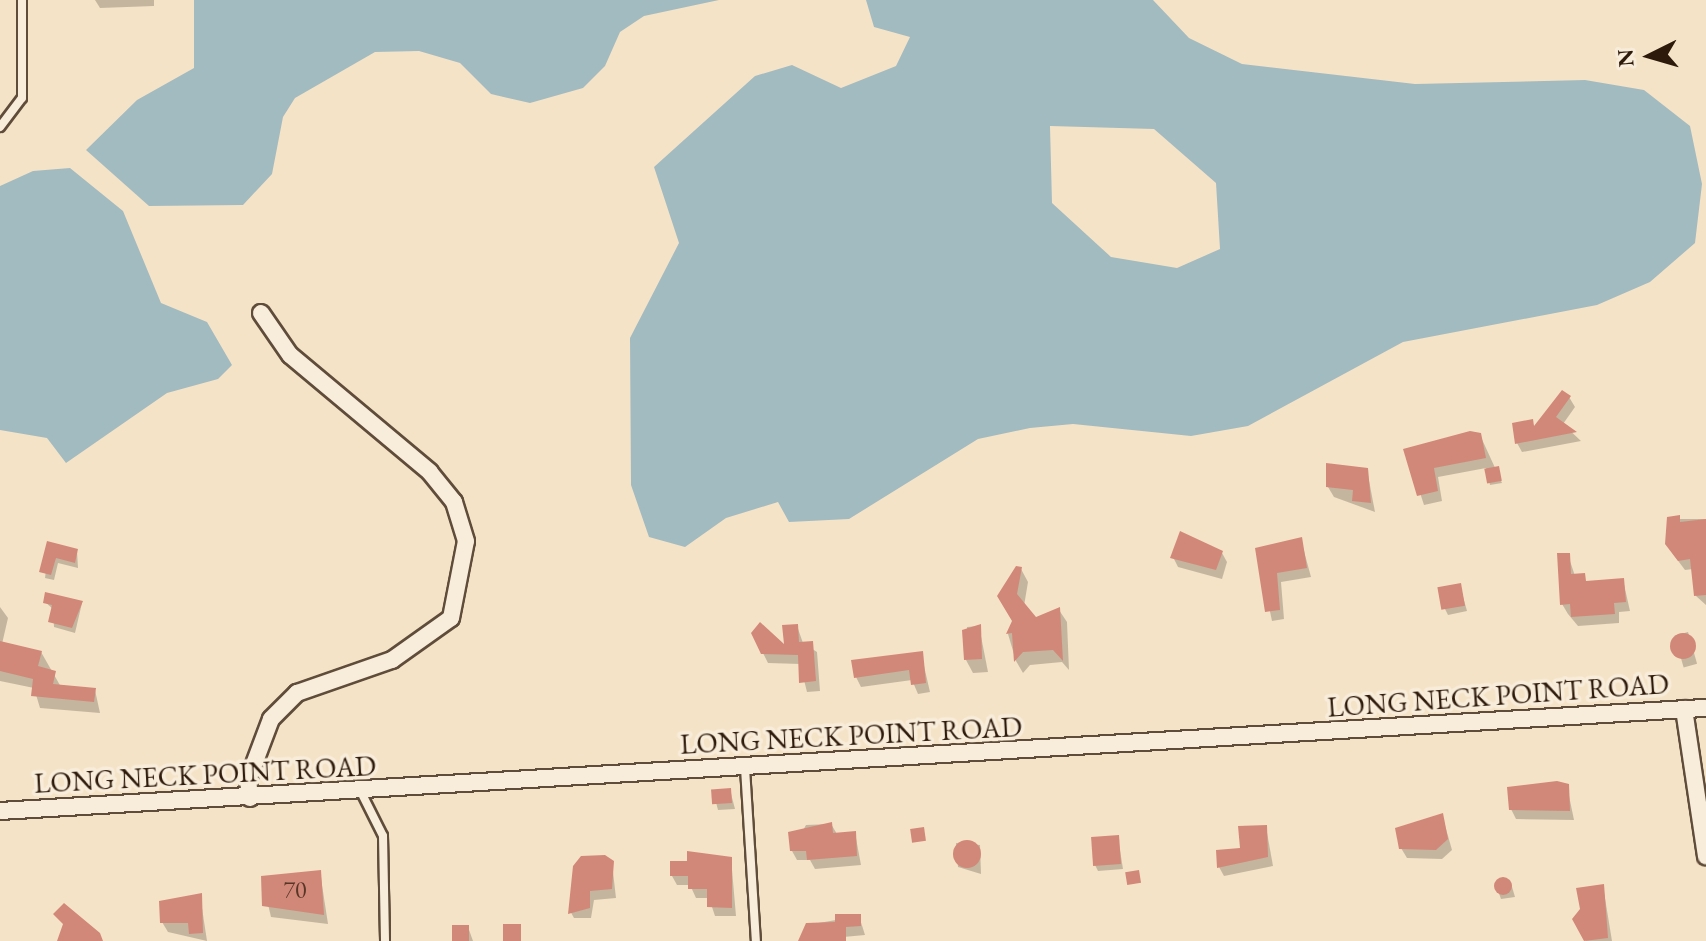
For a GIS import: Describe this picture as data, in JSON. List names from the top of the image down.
{
  "streets": {
    "street": ["LONG NECK POINT ROAD"]
  },
  "house_numbers": ["70"],
  "north": "left"
}
